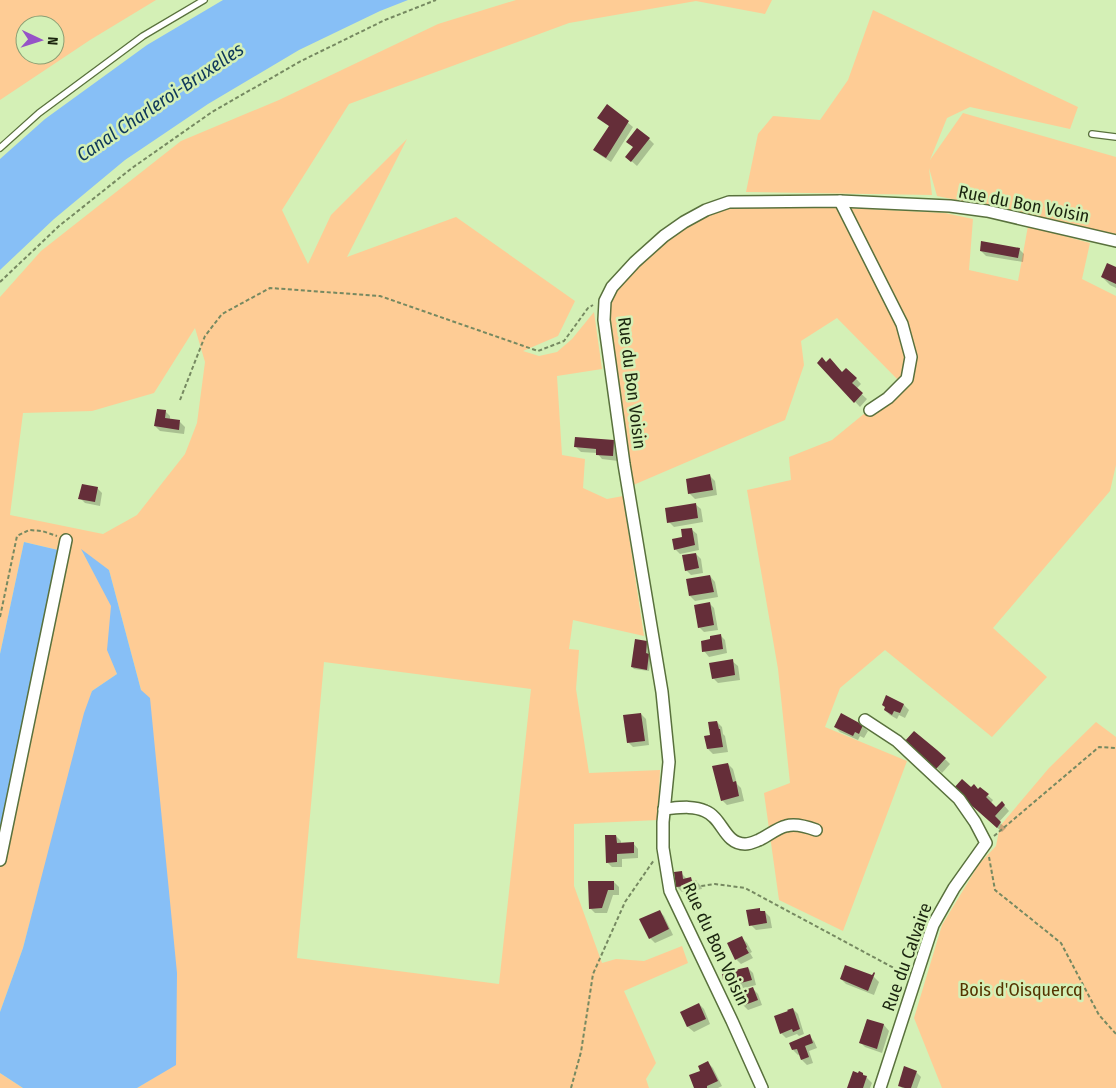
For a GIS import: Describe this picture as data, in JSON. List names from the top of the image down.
{
  "streets": {
    "street": ["Rue du Bon Voisin", "Rue du Calvaire"]
  },
  "water": ["Canal Charleroi-Bruxelles"],
  "parks": ["Bois d'Oisquercq"],
  "north": "right"
}
